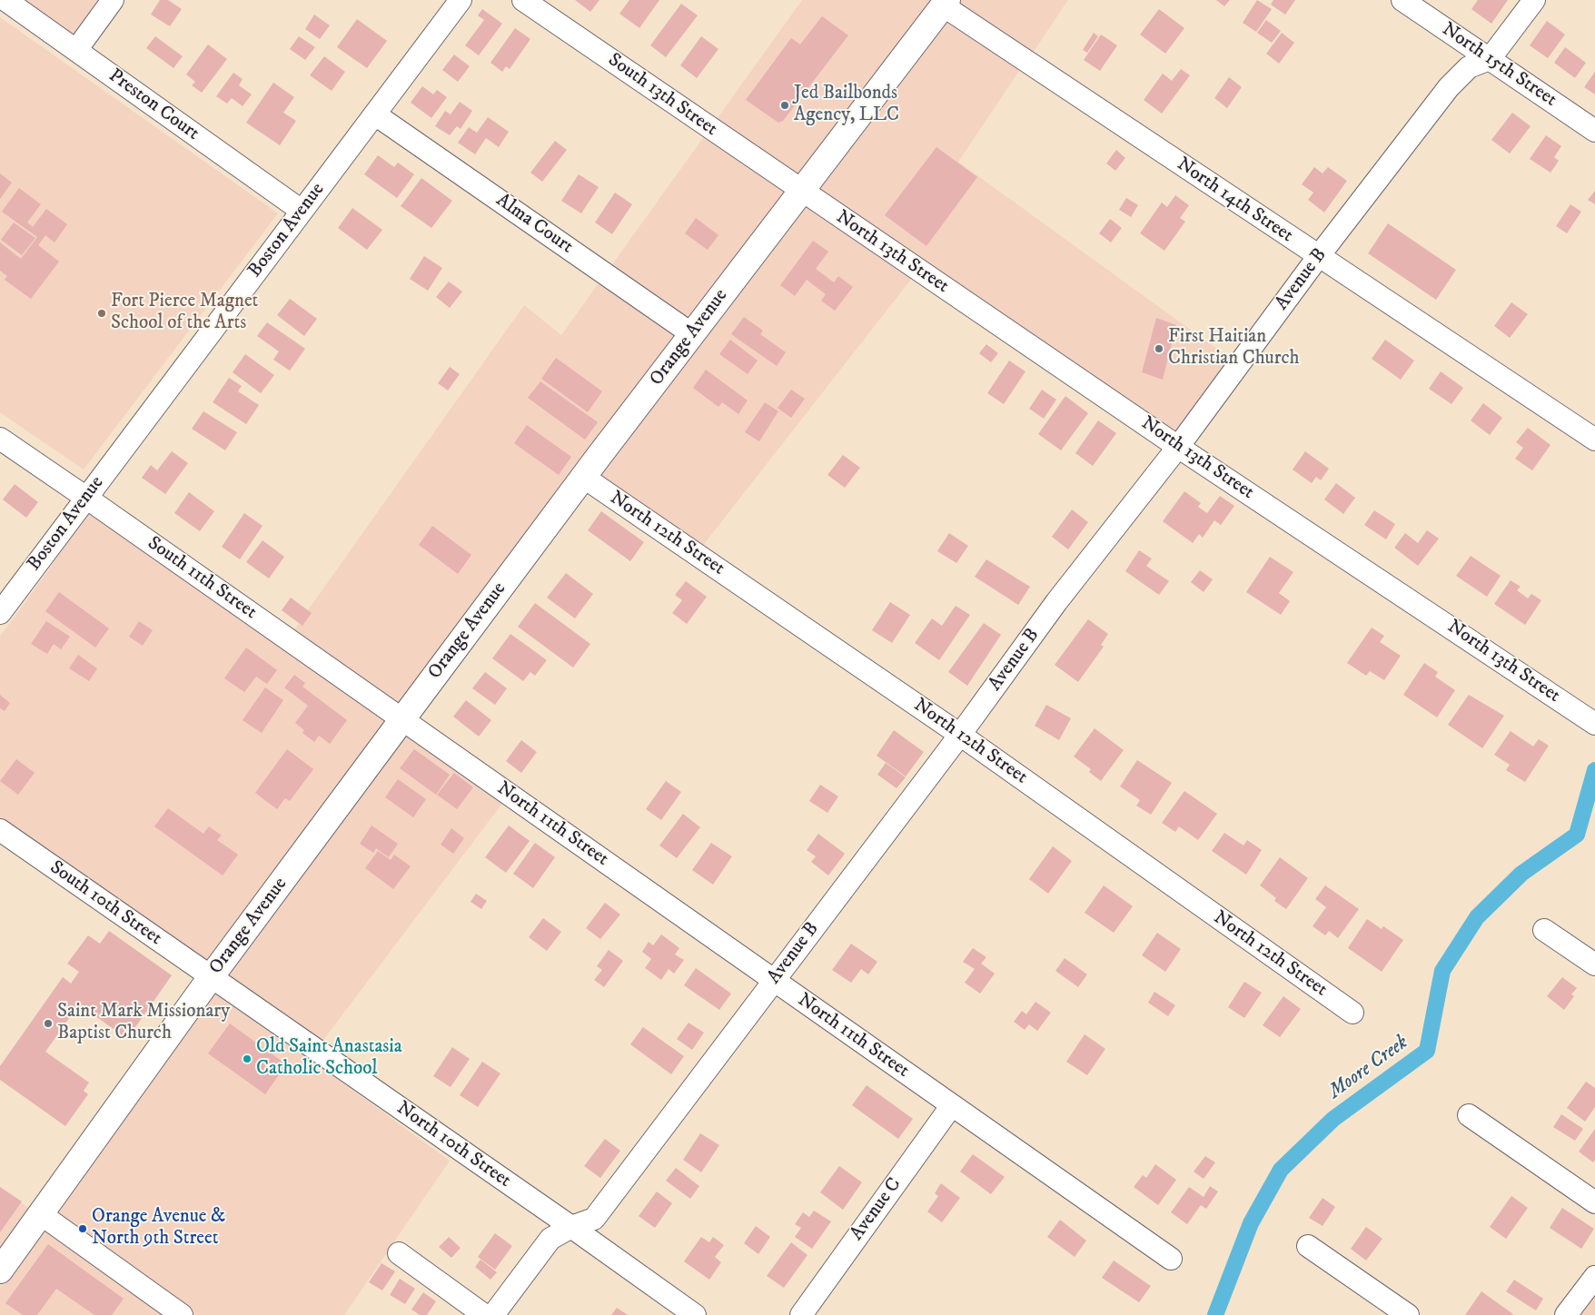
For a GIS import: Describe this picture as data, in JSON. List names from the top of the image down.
{
  "streets": {
    "main road": ["Orange Avenue"],
    "street": [
      "North 15th Street",
      "South 13th Street",
      "Preston Court",
      "North 14th Street",
      "Alma Court",
      "Boston Avenue",
      "North 13th Street",
      "Avenue B",
      "North 12th Street",
      "South 11th Street",
      "North 11th Street",
      "South 10th Street",
      "North 10th Street",
      "Avenue C"
    ]
  },
  "crossings": [
    ["North 15th Street", "Avenue B"],
    ["South 13th Street", "North 13th Street"],
    ["South 13th Street", "Orange Avenue"],
    ["Preston Court", "Boston Avenue"],
    ["North 14th Street", "Avenue B"],
    ["North 14th Street", "Orange Avenue"],
    ["Alma Court", "Boston Avenue"],
    ["Alma Court", "Orange Avenue"],
    ["Boston Avenue", "South 11th Street"],
    ["North 13th Street", "Avenue B"],
    ["North 13th Street", "Orange Avenue"],
    ["Avenue B", "North 12th Street"],
    ["Avenue B", "North 11th Street"],
    ["Avenue B", "North 10th Street"],
    ["Orange Avenue", "North 12th Street"],
    ["Orange Avenue", "South 11th Street"],
    ["Orange Avenue", "North 11th Street"],
    ["Orange Avenue", "South 10th Street"],
    ["Orange Avenue", "North 10th Street"],
    ["South 11th Street", "North 11th Street"],
    ["North 11th Street", "Avenue C"],
    ["South 10th Street", "North 10th Street"]
  ],
  "water": ["Moore Creek"],
  "places": [
    "Jed Bailbonds Agency, LLC",
    "Fort Pierce Magnet School of the Arts",
    "First Haitian Christian Church",
    "Saint Mark Missionary Baptist Church",
    "Old Saint Anastasia Catholic School",
    "Orange Avenue & North 9th Street"
  ]
}
